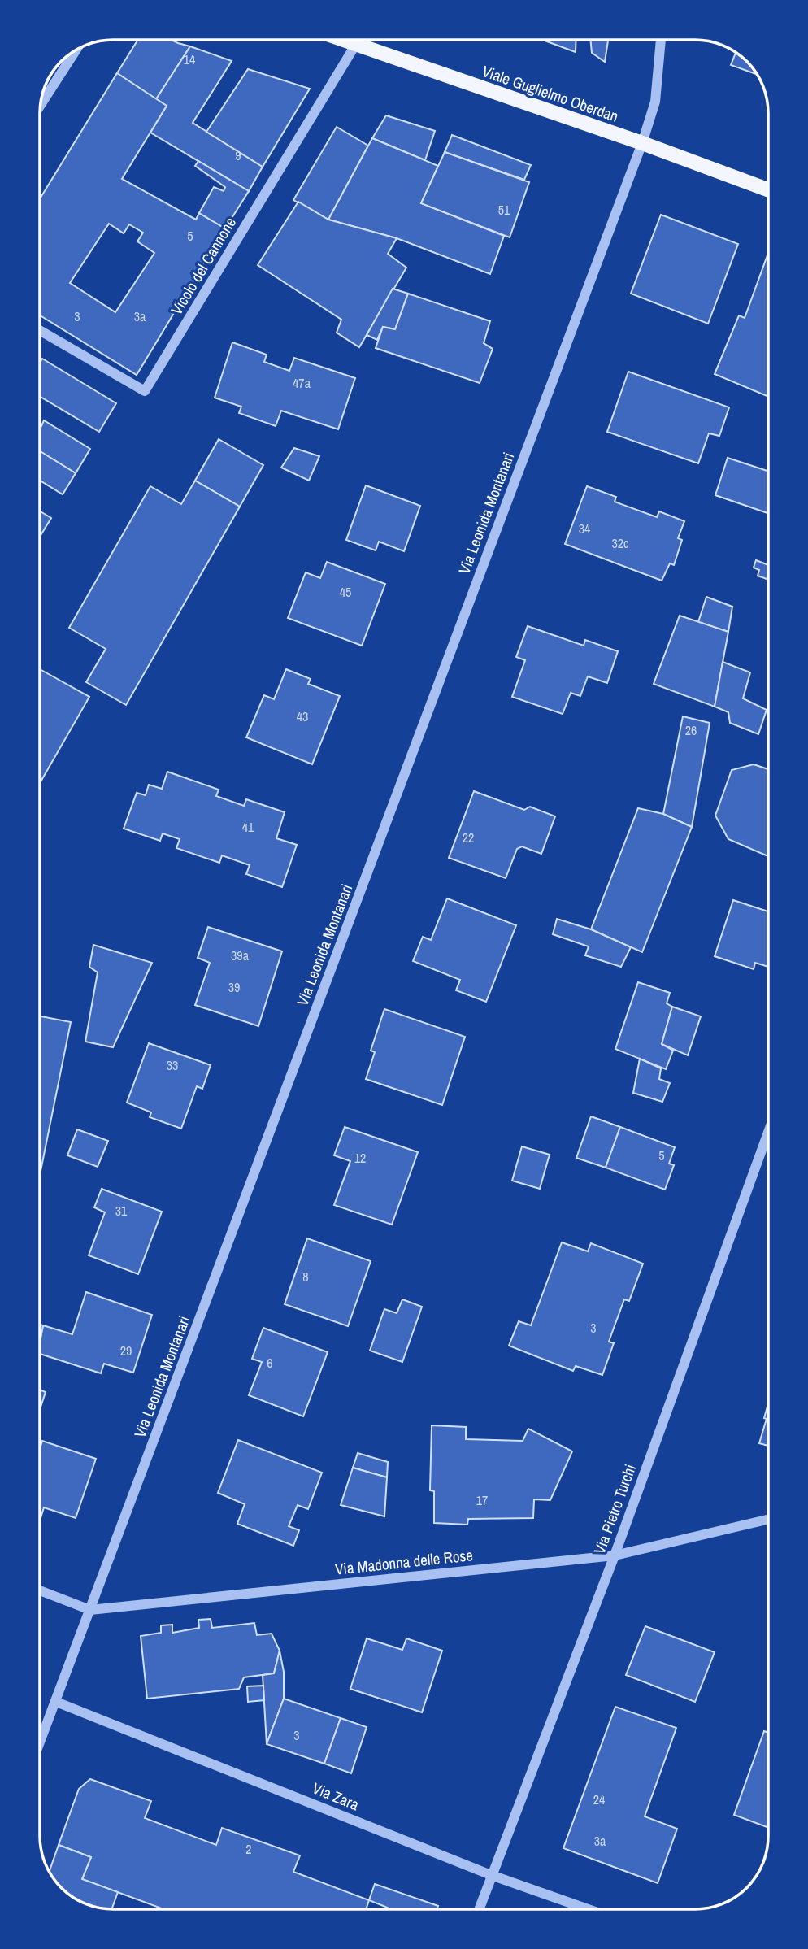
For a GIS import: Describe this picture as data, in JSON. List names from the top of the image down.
{
  "streets": {
    "main road": ["Viale Guglielmo Oberdan"],
    "street": [
      "Vicolo del Cannone",
      "Via Leonida Montanari",
      "Via Pietro Turchi",
      "Via Madonna delle Rose",
      "Via Zara"
    ]
  },
  "crossings": [
    ["Viale Guglielmo Oberdan", "Vicolo del Cannone"],
    ["Viale Guglielmo Oberdan", "Via Leonida Montanari"],
    ["Via Leonida Montanari", "Via Madonna delle Rose"],
    ["Via Leonida Montanari", "Via Zara"],
    ["Via Pietro Turchi", "Via Madonna delle Rose"],
    ["Via Pietro Turchi", "Via Zara"]
  ],
  "house_numbers": [
    "14",
    "9",
    "51",
    "5",
    "3",
    "3a",
    "47a",
    "34",
    "32c",
    "45",
    "43",
    "26",
    "41",
    "22",
    "39a",
    "39",
    "33",
    "5",
    "12",
    "31",
    "8",
    "3",
    "29",
    "6",
    "17",
    "3",
    "24",
    "3a",
    "2"
  ]
}
